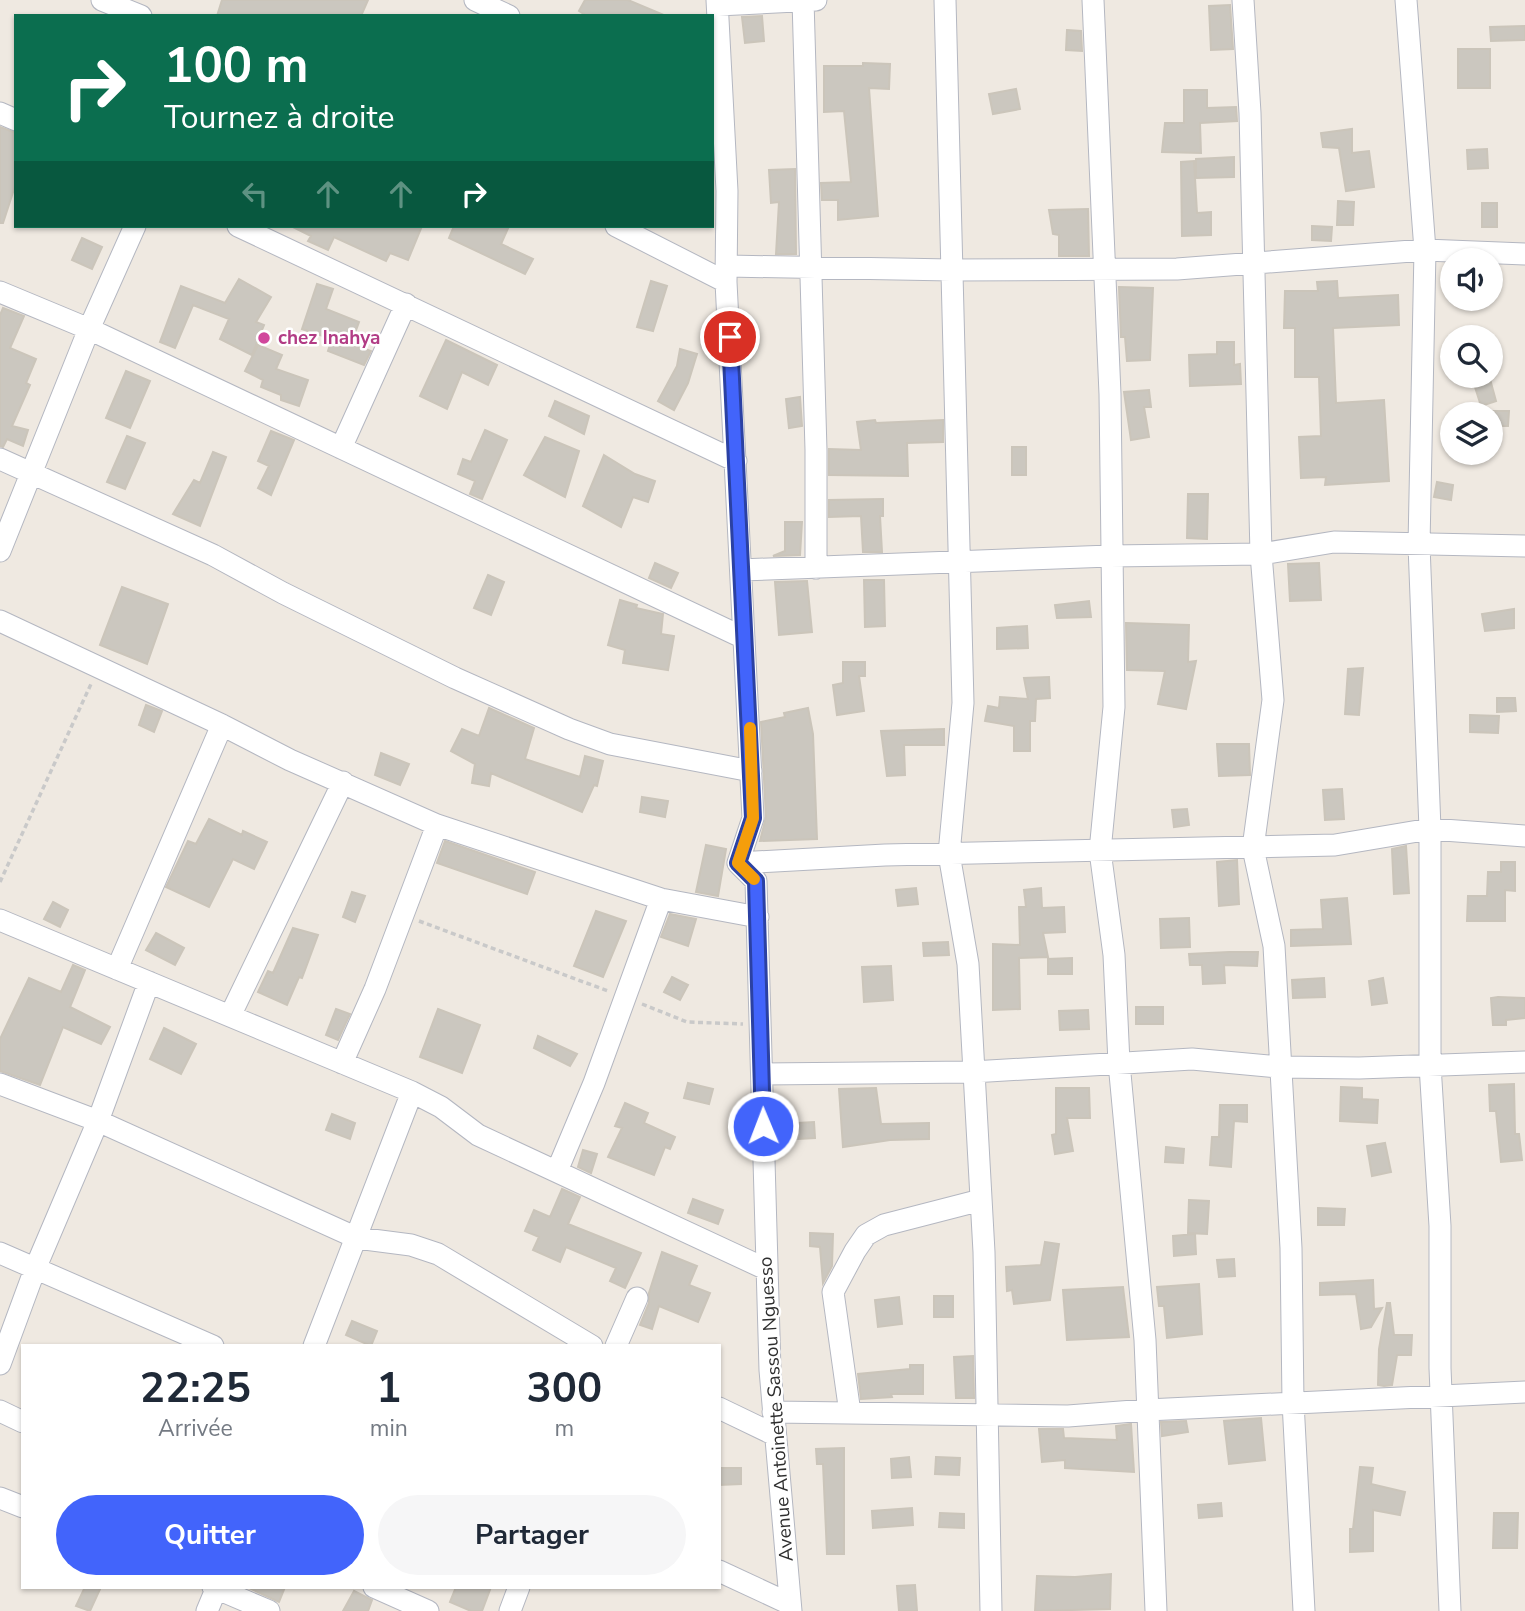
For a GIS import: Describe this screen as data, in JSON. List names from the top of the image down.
{
  "streets": {
    "street": ["Avenue Antoinette Sassou Nguesso"]
  },
  "places": ["chez Inahya"],
  "page": {
    "turn": ["100 m", "Tournez à droite"],
    "eta": [
      "22:25",
      "Arrivée",
      "1",
      "min",
      "300",
      "m"
    ],
    "buttons": ["Quitter", "Partager"]
  }
}
